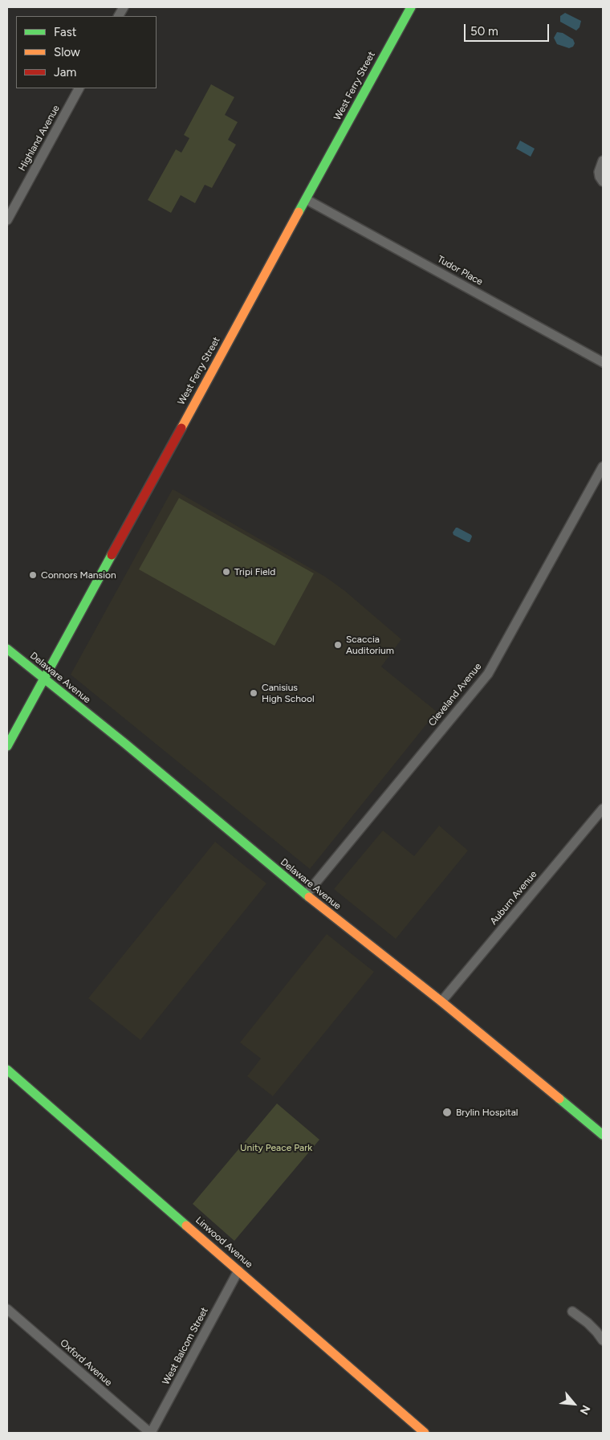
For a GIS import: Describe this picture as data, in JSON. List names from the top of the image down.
{
  "streets": {
    "street": [
      "West Ferry Street",
      "Highland Avenue",
      "Tudor Place",
      "Delaware Avenue",
      "Cleveland Avenue",
      "Auburn Avenue",
      "Linwood Avenue",
      "West Balcom Street",
      "Oxford Avenue"
    ]
  },
  "crossings": [
    ["West Ferry Street", "Tudor Place"],
    ["West Ferry Street", "Delaware Avenue"],
    ["Delaware Avenue", "Cleveland Avenue"],
    ["Delaware Avenue", "Auburn Avenue"],
    ["Linwood Avenue", "West Balcom Street"],
    ["West Balcom Street", "Oxford Avenue"]
  ],
  "parks": ["Unity Peace Park"],
  "places": [
    "Tripi Field",
    "Connors Mansion",
    "Scaccia Auditorium",
    "Canisius High School",
    "Brylin Hospital"
  ],
  "legend": ["Fast", "Slow", "Jam"],
  "scale_bar": "50 m",
  "north": "bottom right"
}
